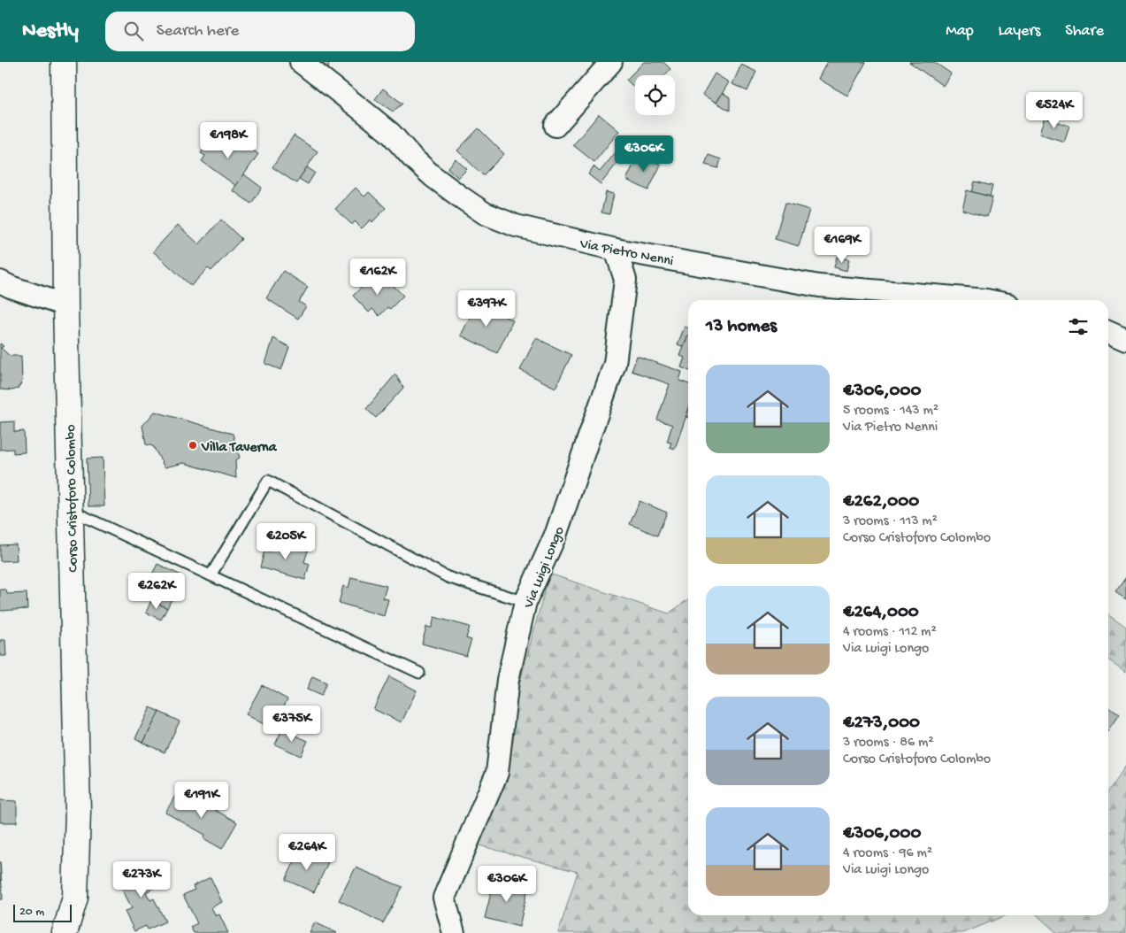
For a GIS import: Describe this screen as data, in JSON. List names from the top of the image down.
{
  "streets": {
    "street": ["Via Pietro Nenni", "Corso Cristoforo Colombo", "Via Luigi Longo"]
  },
  "crossings": [
    ["Via Pietro Nenni", "Via Luigi Longo"]
  ],
  "places": ["Villa Taverna"],
  "scale_bar": "20 m",
  "page": {
    "header": "Nestly",
    "search": "Search here",
    "nav": ["Map", "Layers", "Share"],
    "price": [
      "€524K",
      "€198K",
      "€306K",
      "€169K",
      "€162K",
      "€397K",
      "€205K",
      "€262K",
      "€375K",
      "€191K",
      "€264K",
      "€273K",
      "€306K"
    ],
    "heading": "13 homes",
    "list": [
      {
        "name": "€306,000",
        "note": "5 rooms · 143 m² · Via Pietro Nenni"
      },
      {
        "name": "€262,000",
        "note": "3 rooms · 113 m² · Corso Cristoforo Colombo"
      },
      {
        "name": "€264,000",
        "note": "4 rooms · 112 m² · Via Luigi Longo"
      },
      {
        "name": "€273,000",
        "note": "3 rooms · 86 m² · Corso Cristoforo Colombo"
      },
      {
        "name": "€306,000",
        "note": "4 rooms · 96 m² · Via Luigi Longo"
      }
    ],
    "scale": "20 m"
  }
}
